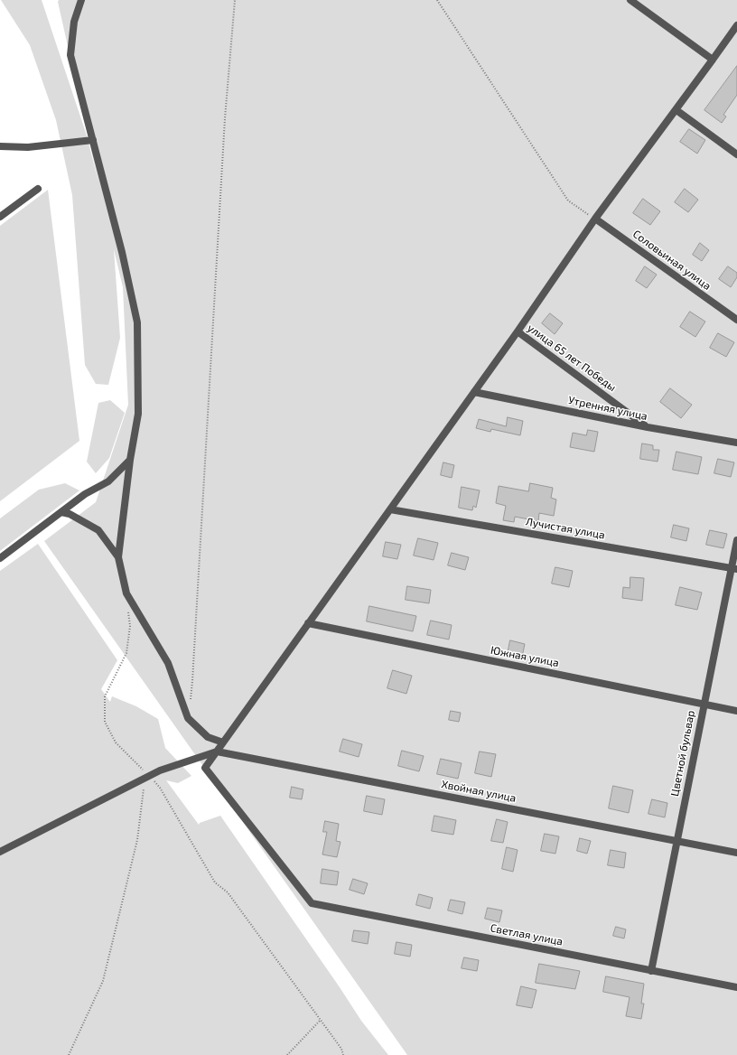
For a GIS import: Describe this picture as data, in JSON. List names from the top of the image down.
{
  "streets": {
    "street": [
      "Соловьиная улица",
      "улица 65 лет Победы",
      "Утренняя улица",
      "Лучистая улица",
      "Южная улица",
      "Цветной бульвар",
      "Хвойная улица",
      "Светлая улица"
    ]
  },
  "crossings": [
    ["улица 65 лет Победы", "Утренняя улица"],
    ["Лучистая улица", "Цветной бульвар"],
    ["Южная улица", "Цветной бульвар"],
    ["Цветной бульвар", "Хвойная улица"],
    ["Цветной бульвар", "Светлая улица"],
    ["Хвойная улица", "Светлая улица"]
  ]
}
